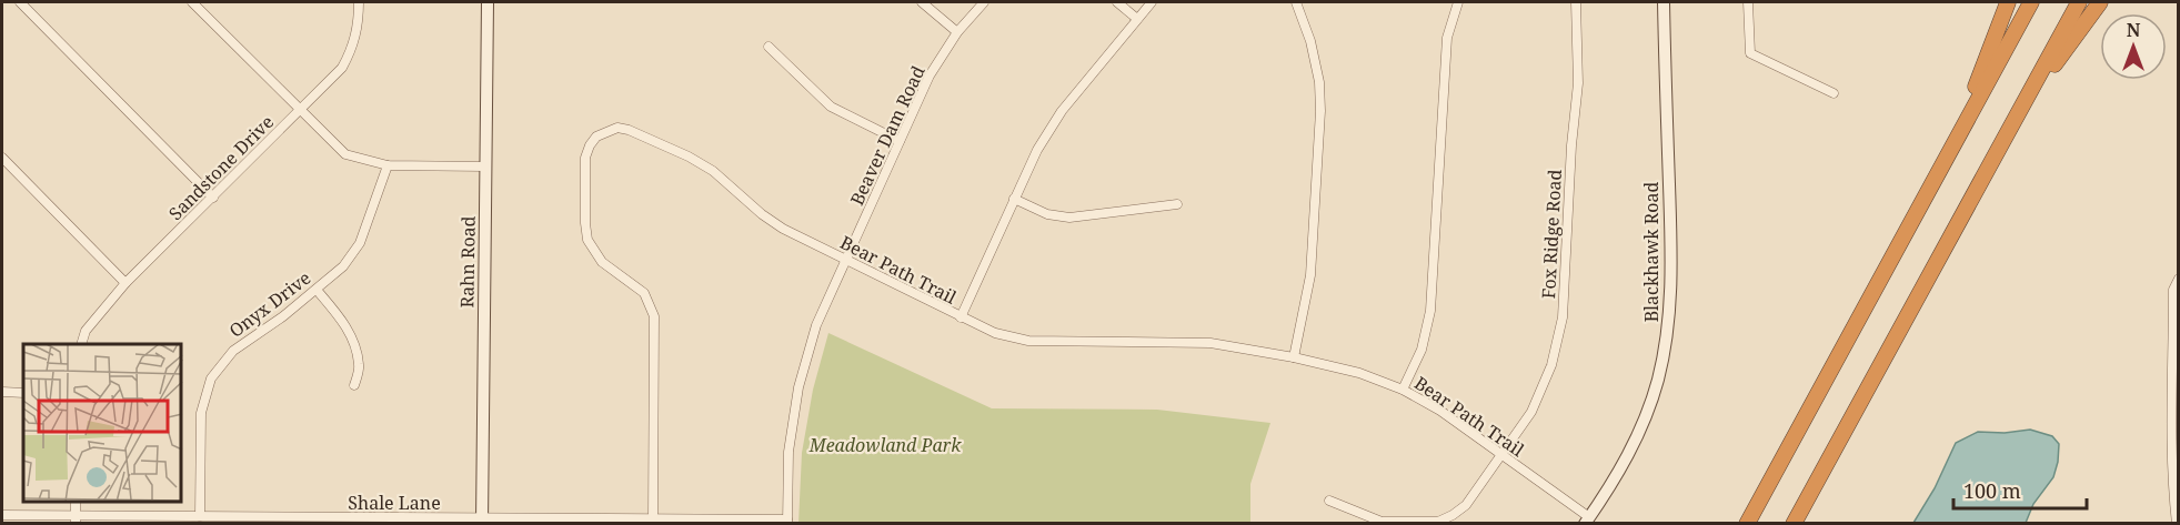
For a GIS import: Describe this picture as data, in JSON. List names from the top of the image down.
{
  "streets": {
    "street": [
      "Beaver Dam Road",
      "Sandstone Drive",
      "Fox Ridge Road",
      "Blackhawk Road",
      "Rahn Road",
      "Bear Path Trail",
      "Onyx Drive",
      "Shale Lane"
    ]
  },
  "crossings": [
    ["Beaver Dam Road", "Bear Path Trail"],
    ["Beaver Dam Road", "Shale Lane"],
    ["Fox Ridge Road", "Bear Path Trail"],
    ["Blackhawk Road", "Bear Path Trail"],
    ["Rahn Road", "Shale Lane"],
    ["Bear Path Trail", "Shale Lane"],
    ["Onyx Drive", "Shale Lane"]
  ],
  "parks": ["Meadowland Park"],
  "scale_bar": "100 m",
  "north": "top"
}
